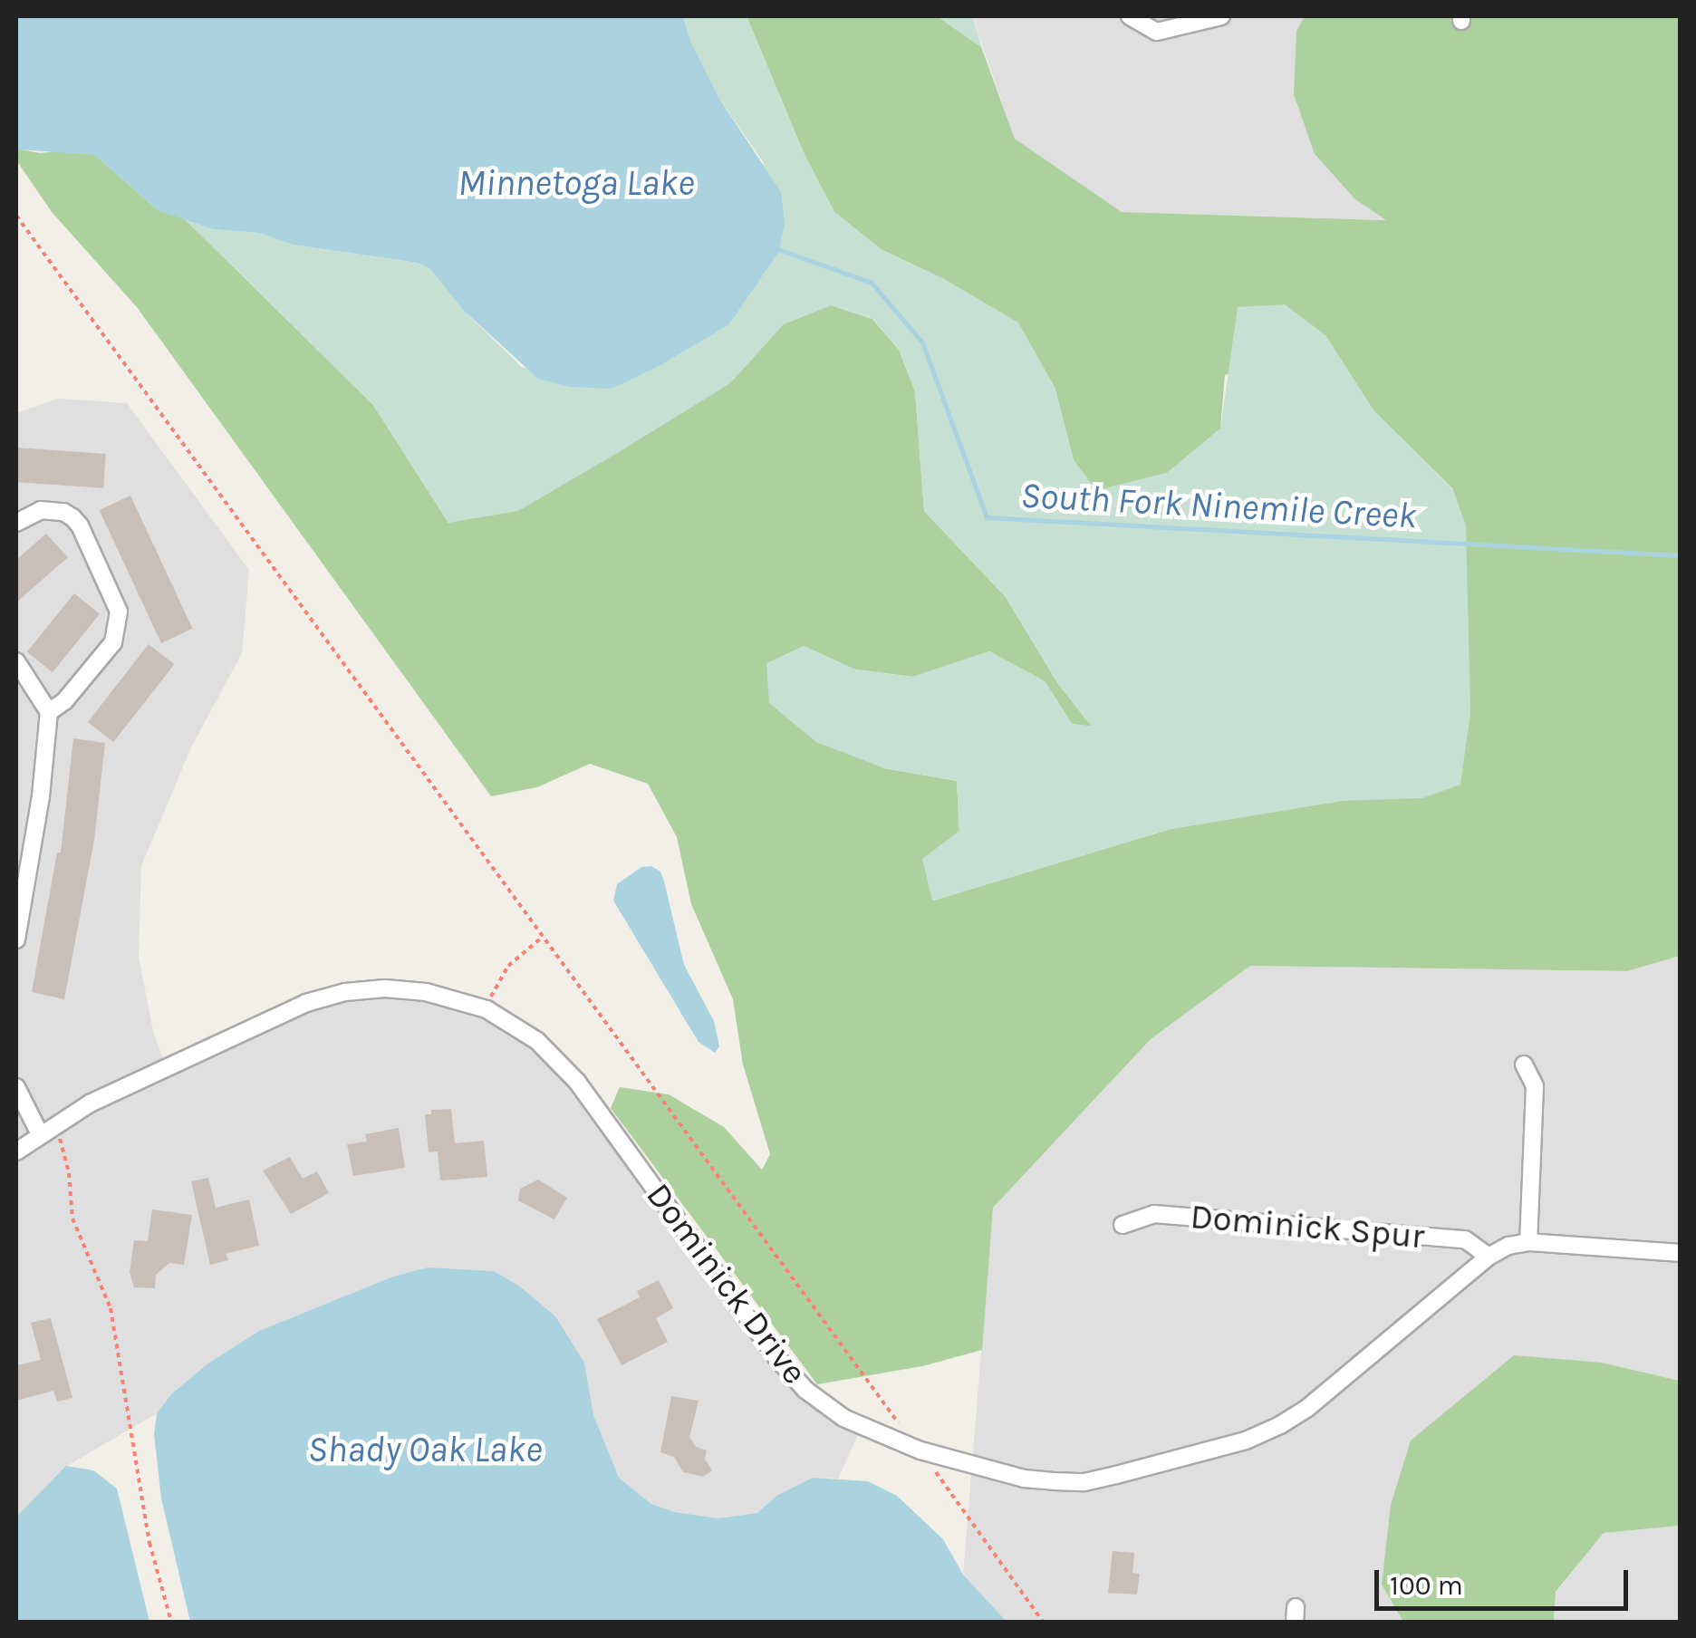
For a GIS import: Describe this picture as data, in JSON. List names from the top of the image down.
{
  "streets": {
    "street": ["Dominick Spur", "Dominick Drive"]
  },
  "crossings": [
    ["Dominick Spur", "Dominick Drive"]
  ],
  "water": ["Minnetoga Lake", "South Fork Ninemile Creek", "Shady Oak Lake"],
  "scale_bar": "100 m"
}
